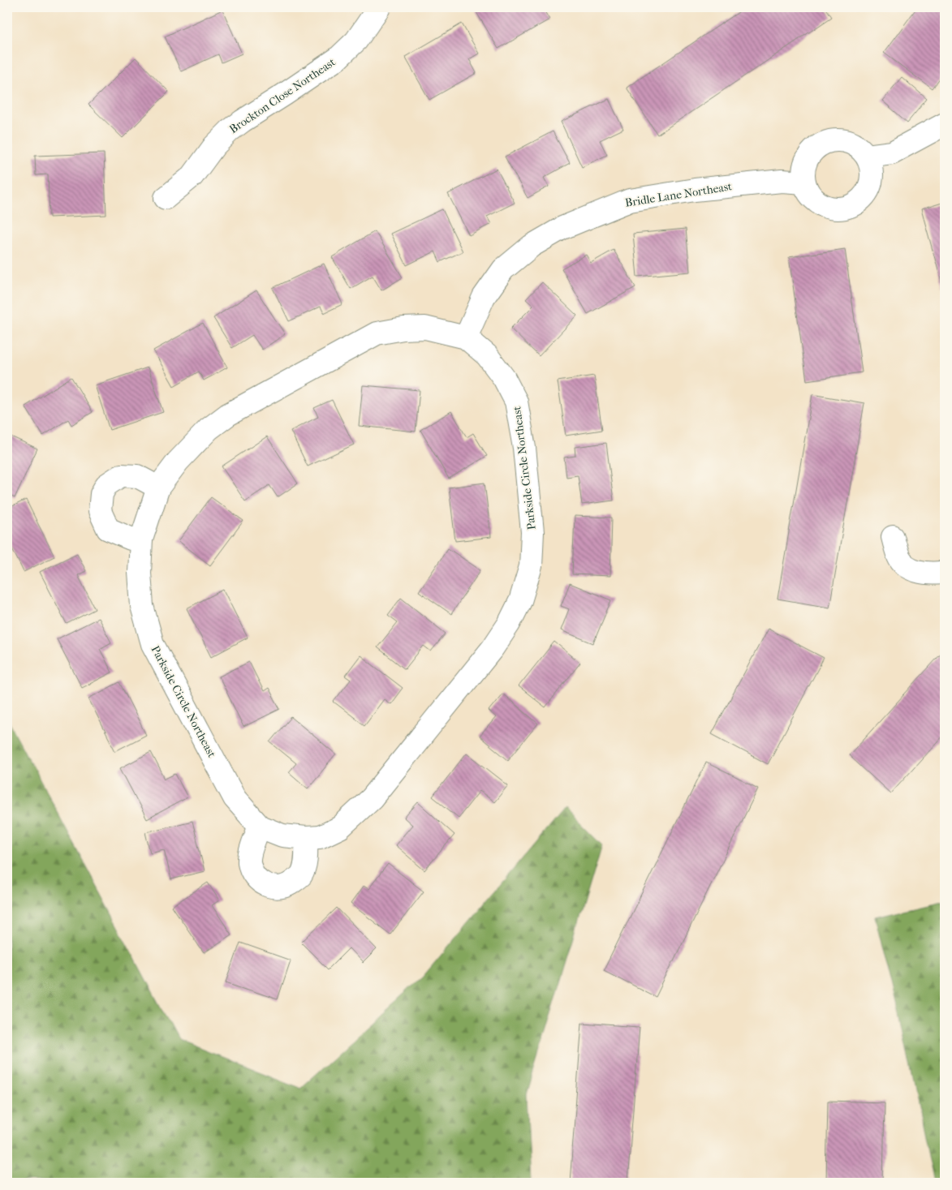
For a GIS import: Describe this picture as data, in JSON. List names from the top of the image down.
{
  "streets": {
    "street": ["Brockton Close Northeast", "Bridle Lane Northeast", "Parkside Circle Northeast"]
  },
  "crossings": [
    ["Bridle Lane Northeast", "Parkside Circle Northeast"]
  ]
}
